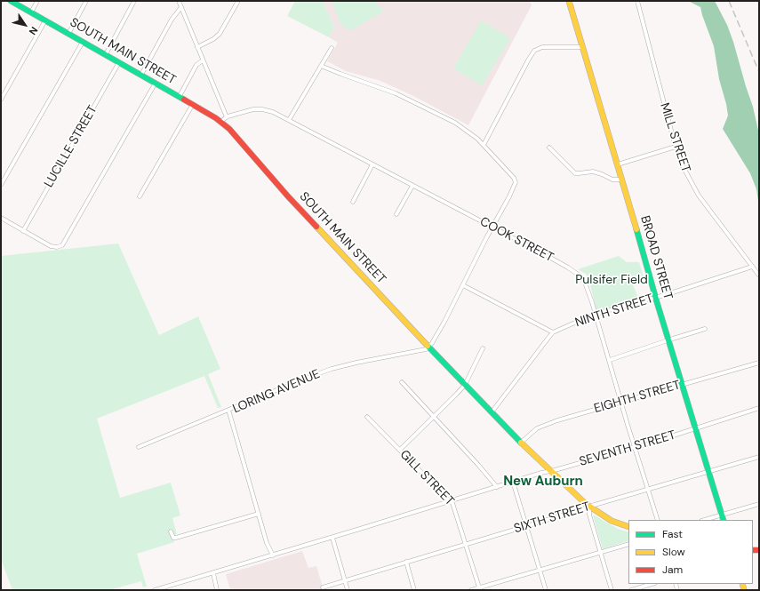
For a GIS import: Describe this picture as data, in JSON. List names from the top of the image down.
{
  "streets": {
    "street": [
      "SOUTH MAIN STREET",
      "MILL STREET",
      "LUCILLE STREET",
      "COOK STREET",
      "BROAD STREET",
      "NINTH STREET",
      "LORING AVENUE",
      "EIGHTH STREET",
      "SEVENTH STREET",
      "GILL STREET",
      "SIXTH STREET"
    ]
  },
  "crossings": [
    ["SOUTH MAIN STREET", "LUCILLE STREET"],
    ["SOUTH MAIN STREET", "COOK STREET"],
    ["SOUTH MAIN STREET", "NINTH STREET"],
    ["SOUTH MAIN STREET", "LORING AVENUE"],
    ["SOUTH MAIN STREET", "EIGHTH STREET"],
    ["SOUTH MAIN STREET", "SEVENTH STREET"],
    ["SOUTH MAIN STREET", "SIXTH STREET"],
    ["MILL STREET", "NINTH STREET"],
    ["COOK STREET", "NINTH STREET"],
    ["COOK STREET", "EIGHTH STREET"],
    ["COOK STREET", "SEVENTH STREET"],
    ["COOK STREET", "SIXTH STREET"],
    ["BROAD STREET", "NINTH STREET"],
    ["BROAD STREET", "EIGHTH STREET"],
    ["BROAD STREET", "SEVENTH STREET"],
    ["BROAD STREET", "SIXTH STREET"],
    ["LORING AVENUE", "SEVENTH STREET"],
    ["SEVENTH STREET", "GILL STREET"],
    ["GILL STREET", "SIXTH STREET"]
  ],
  "districts": ["New Auburn"],
  "parks": ["Pulsifer Field"],
  "legend": ["Fast", "Slow", "Jam"],
  "north": "bottom right"
}
